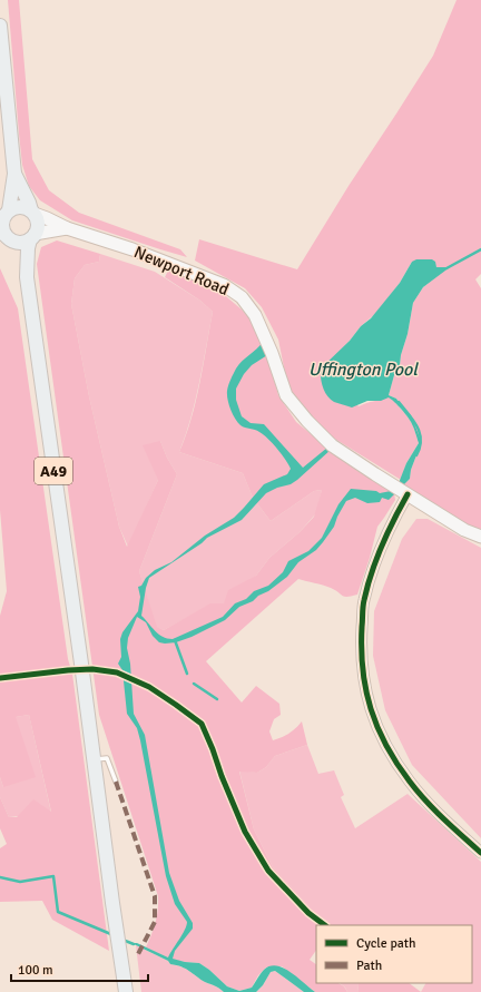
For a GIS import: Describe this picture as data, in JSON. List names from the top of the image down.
{
  "streets": {
    "highway": ["A49"],
    "main road": ["Newport Road"]
  },
  "crossings": [
    ["Newport Road", "A49"]
  ],
  "water": ["Uffington Pool"],
  "legend": ["Cycle path", "Path"],
  "scale_bar": "100 m"
}
